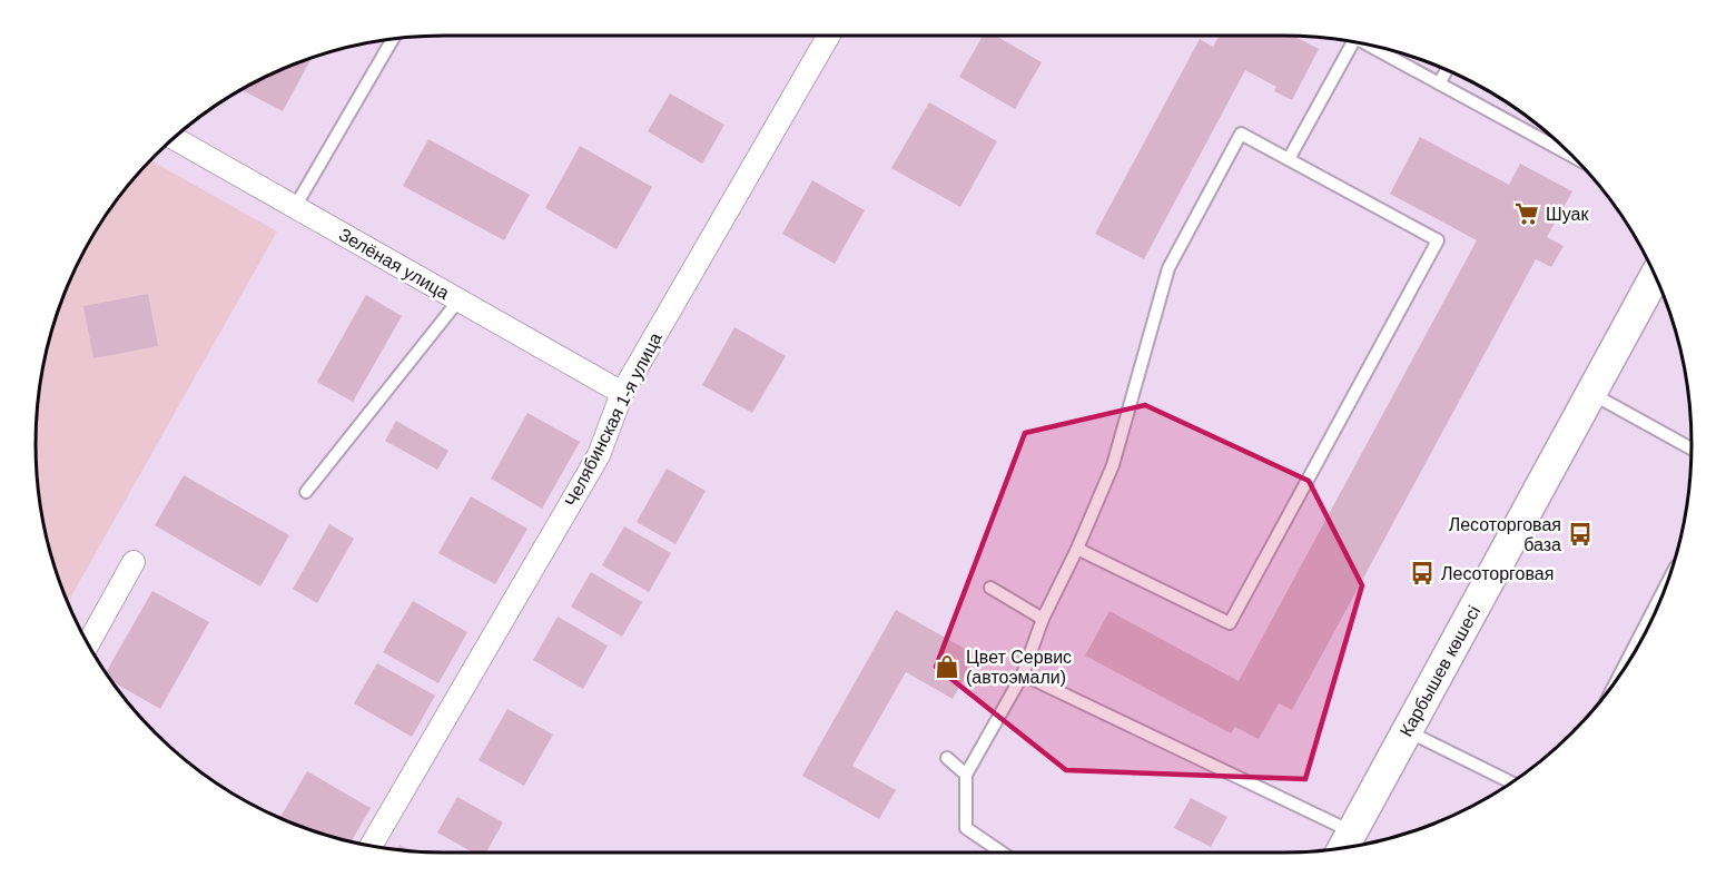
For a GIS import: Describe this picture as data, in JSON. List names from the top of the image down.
{
  "streets": {
    "main road": ["Карбышев көшесі"],
    "street": ["Зелёная улица", "Челябинская 1-я улица"]
  },
  "crossings": [
    ["Зелёная улица", "Челябинская 1-я улица"]
  ],
  "places": {
    "supermarket": ["Шуак"],
    "bus stop": ["Лесоторговая база", "Лесоторговая"],
    "shop": ["Цвет Сервис (автоэмали)"]
  }
}
